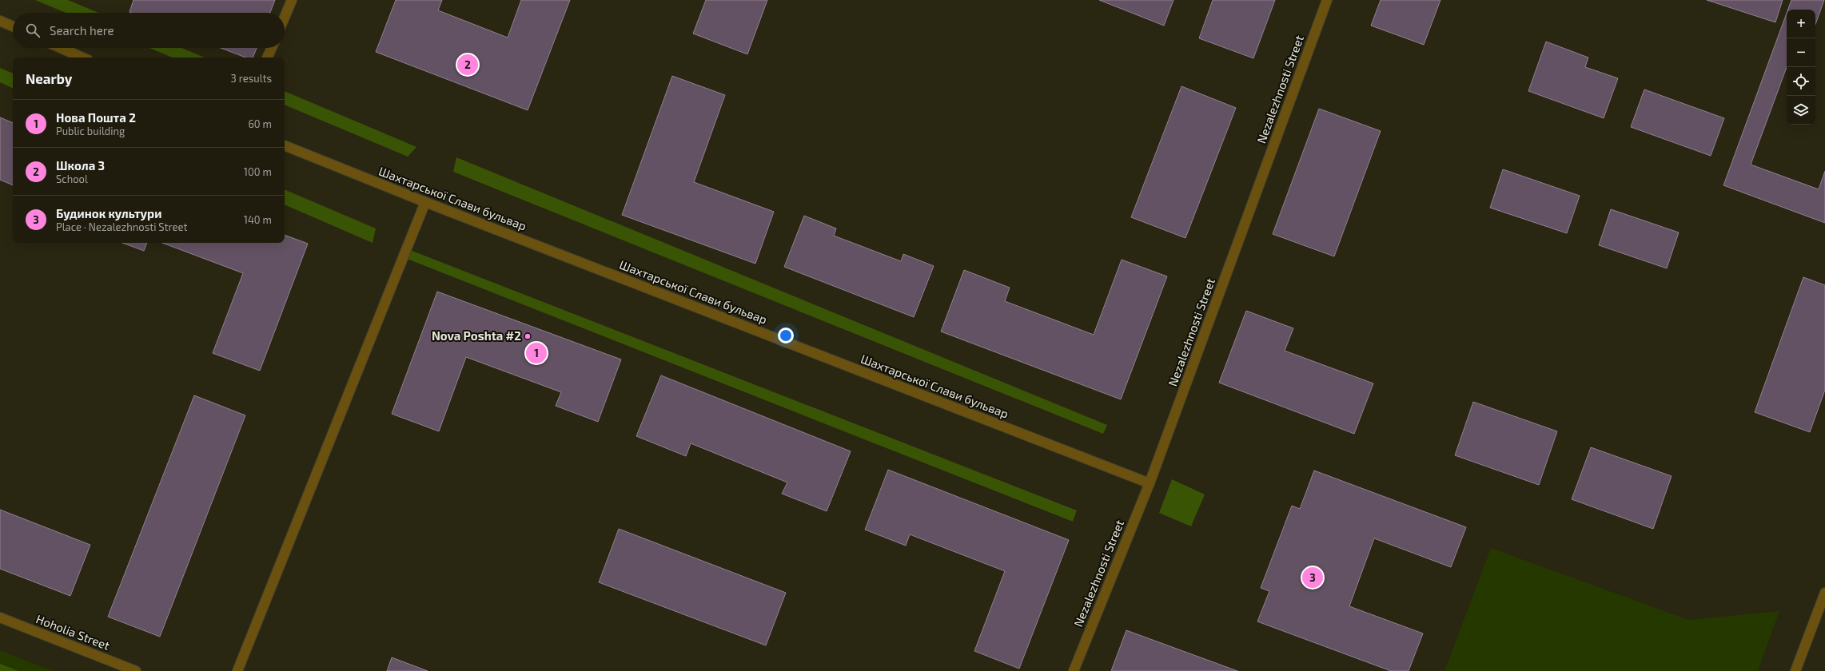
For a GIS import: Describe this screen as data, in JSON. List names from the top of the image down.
{
  "streets": {
    "street": ["Nezalezhnosti Street", "Шахтарської Слави бульвар", "Hoholia Street"]
  },
  "crossings": [
    ["Nezalezhnosti Street", "Шахтарської Слави бульвар"]
  ],
  "places": ["Nova Poshta #2"],
  "page": {
    "map_buttons": ["+", "−"],
    "search": "Search here",
    "pins": ["2", "1", "3"],
    "heading": ["Nearby", "3 results"],
    "list": [
      {
        "mark": "1",
        "name": "Нова Пошта 2",
        "note": "Public building",
        "value": "60 m"
      },
      {
        "mark": "2",
        "name": "Школа 3",
        "note": "School",
        "value": "100 m"
      },
      {
        "mark": "3",
        "name": "Будинок культури",
        "note": "Place · Nezalezhnosti Street",
        "value": "140 m"
      }
    ]
  }
}
